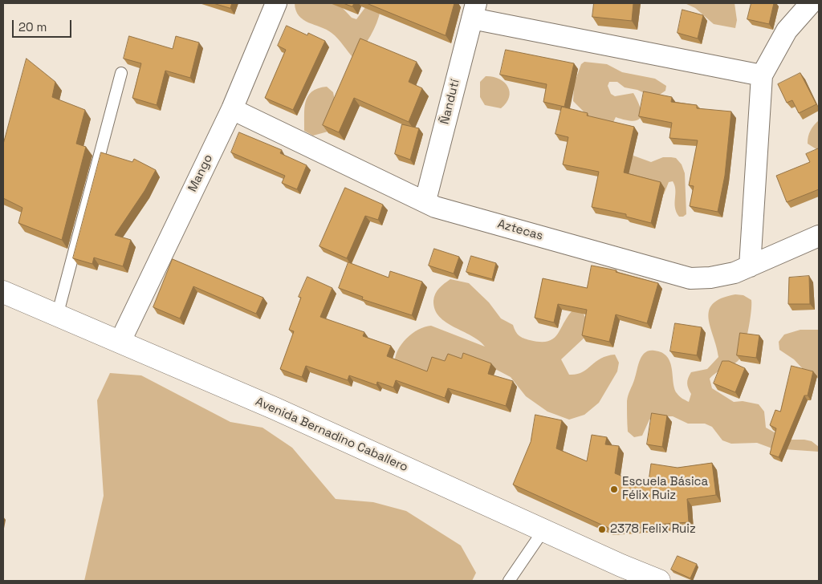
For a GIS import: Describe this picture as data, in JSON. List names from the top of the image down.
{
  "streets": {
    "main road": ["Avenida Bernadino Caballero"],
    "street": ["Ñandutí", "Mango", "Aztecas"]
  },
  "crossings": [
    ["Ñandutí", "Aztecas"],
    ["Mango", "Aztecas"],
    ["Mango", "Avenida Bernadino Caballero"]
  ],
  "places": ["Escuela Básica Félix Ruiz", "2378 Felix Ruiz"],
  "scale_bar": "20 m"
}
